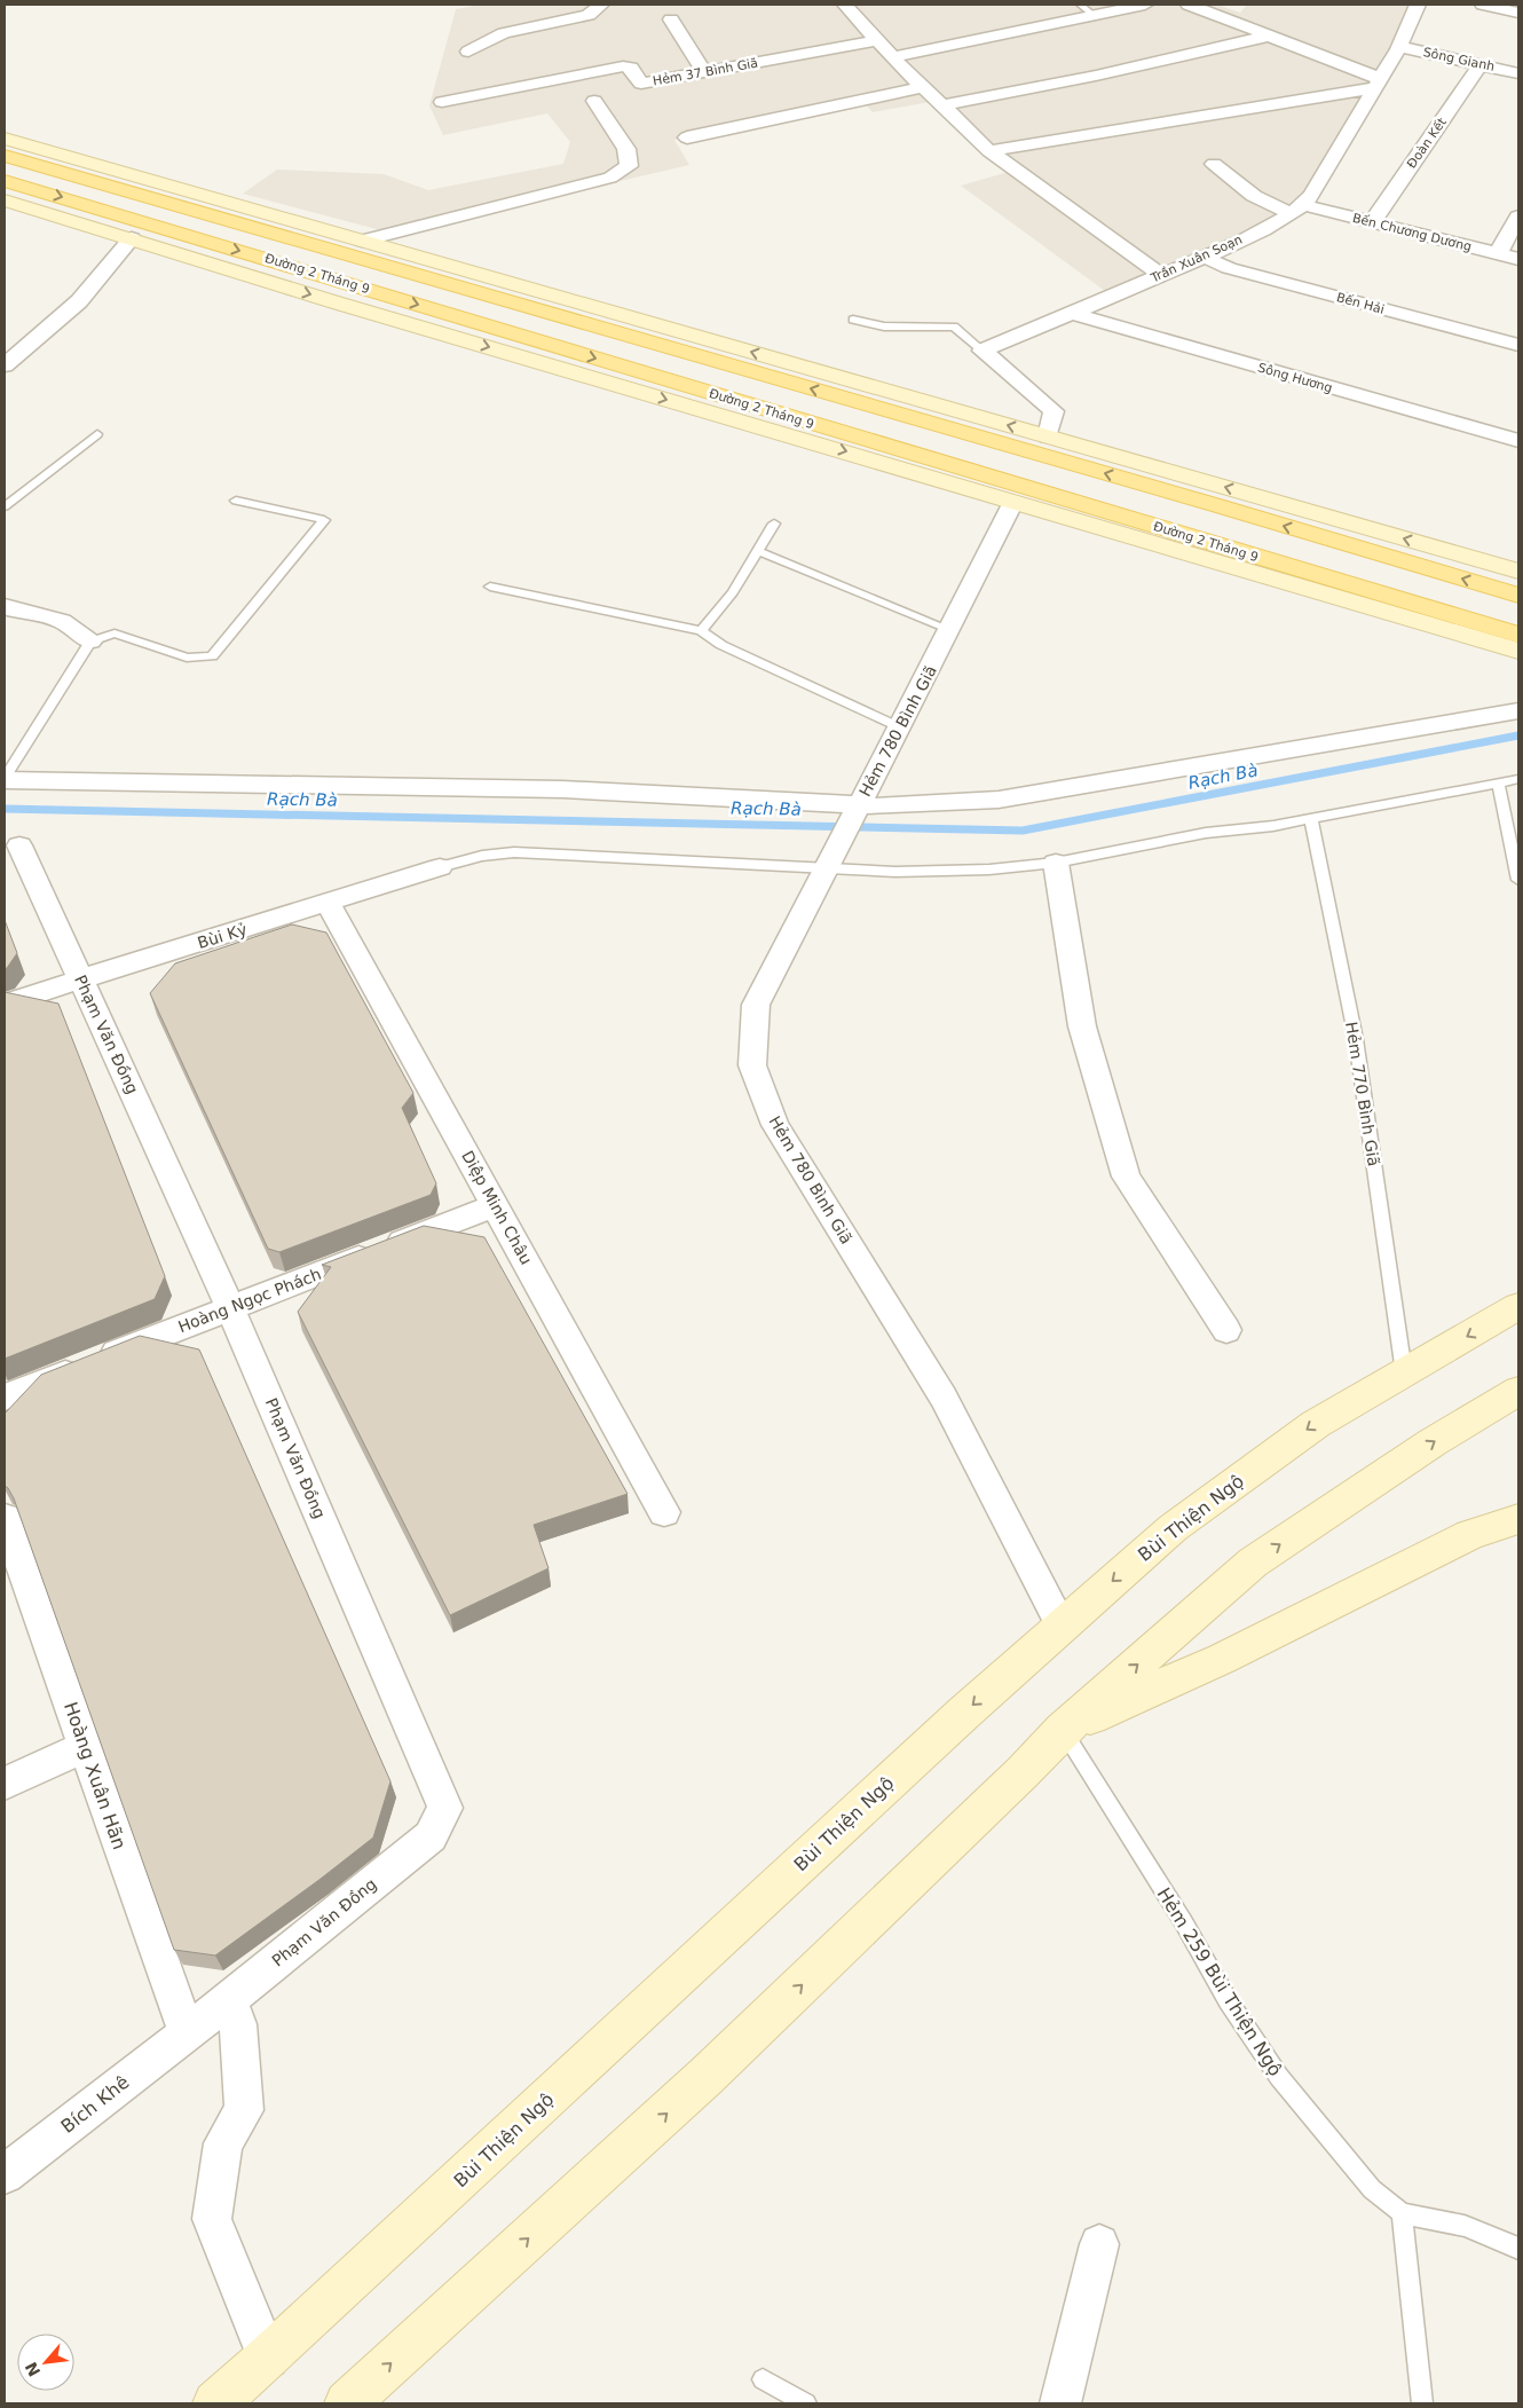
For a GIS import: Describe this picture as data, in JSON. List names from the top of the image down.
{
  "streets": {
    "main road": ["Đường 2 Tháng 9", "Bùi Thiện Ngộ"],
    "street": [
      "Sông Gianh",
      "Hẻm 37 Bình Giã",
      "Đoàn Kết",
      "Bến Chương Dương",
      "Trần Xuân Soạn",
      "Bến Hải",
      "Sông Hương",
      "Hẻm 780 Bình Giã",
      "Bùi Kỷ",
      "Phạm Văn Đồng",
      "Diệp Minh Châu",
      "Hoàng Ngọc Phách",
      "Hoàng Xuân Hãn",
      "Bích Khê"
    ],
    "lane": ["Hẻm 770 Bình Giã", "Hẻm 259 Bùi Thiện Ngộ"]
  },
  "crossings": [
    ["Sông Gianh", "Đoàn Kết"],
    ["Đoàn Kết", "Bến Chương Dương"],
    ["Bến Chương Dương", "Trần Xuân Soạn"],
    ["Trần Xuân Soạn", "Bến Hải"],
    ["Trần Xuân Soạn", "Sông Hương"],
    ["Đường 2 Tháng 9", "Hẻm 780 Bình Giã"],
    ["Hẻm 780 Bình Giã", "Bùi Thiện Ngộ"],
    ["Bùi Kỷ", "Phạm Văn Đồng"],
    ["Bùi Kỷ", "Diệp Minh Châu"],
    ["Phạm Văn Đồng", "Hoàng Ngọc Phách"],
    ["Phạm Văn Đồng", "Hoàng Xuân Hãn"],
    ["Phạm Văn Đồng", "Bích Khê"],
    ["Hẻm 770 Bình Giã", "Bùi Thiện Ngộ"],
    ["Diệp Minh Châu", "Hoàng Ngọc Phách"],
    ["Hoàng Xuân Hãn", "Bích Khê"]
  ],
  "water": ["Rạch Bà"],
  "north": "bottom left"
}
